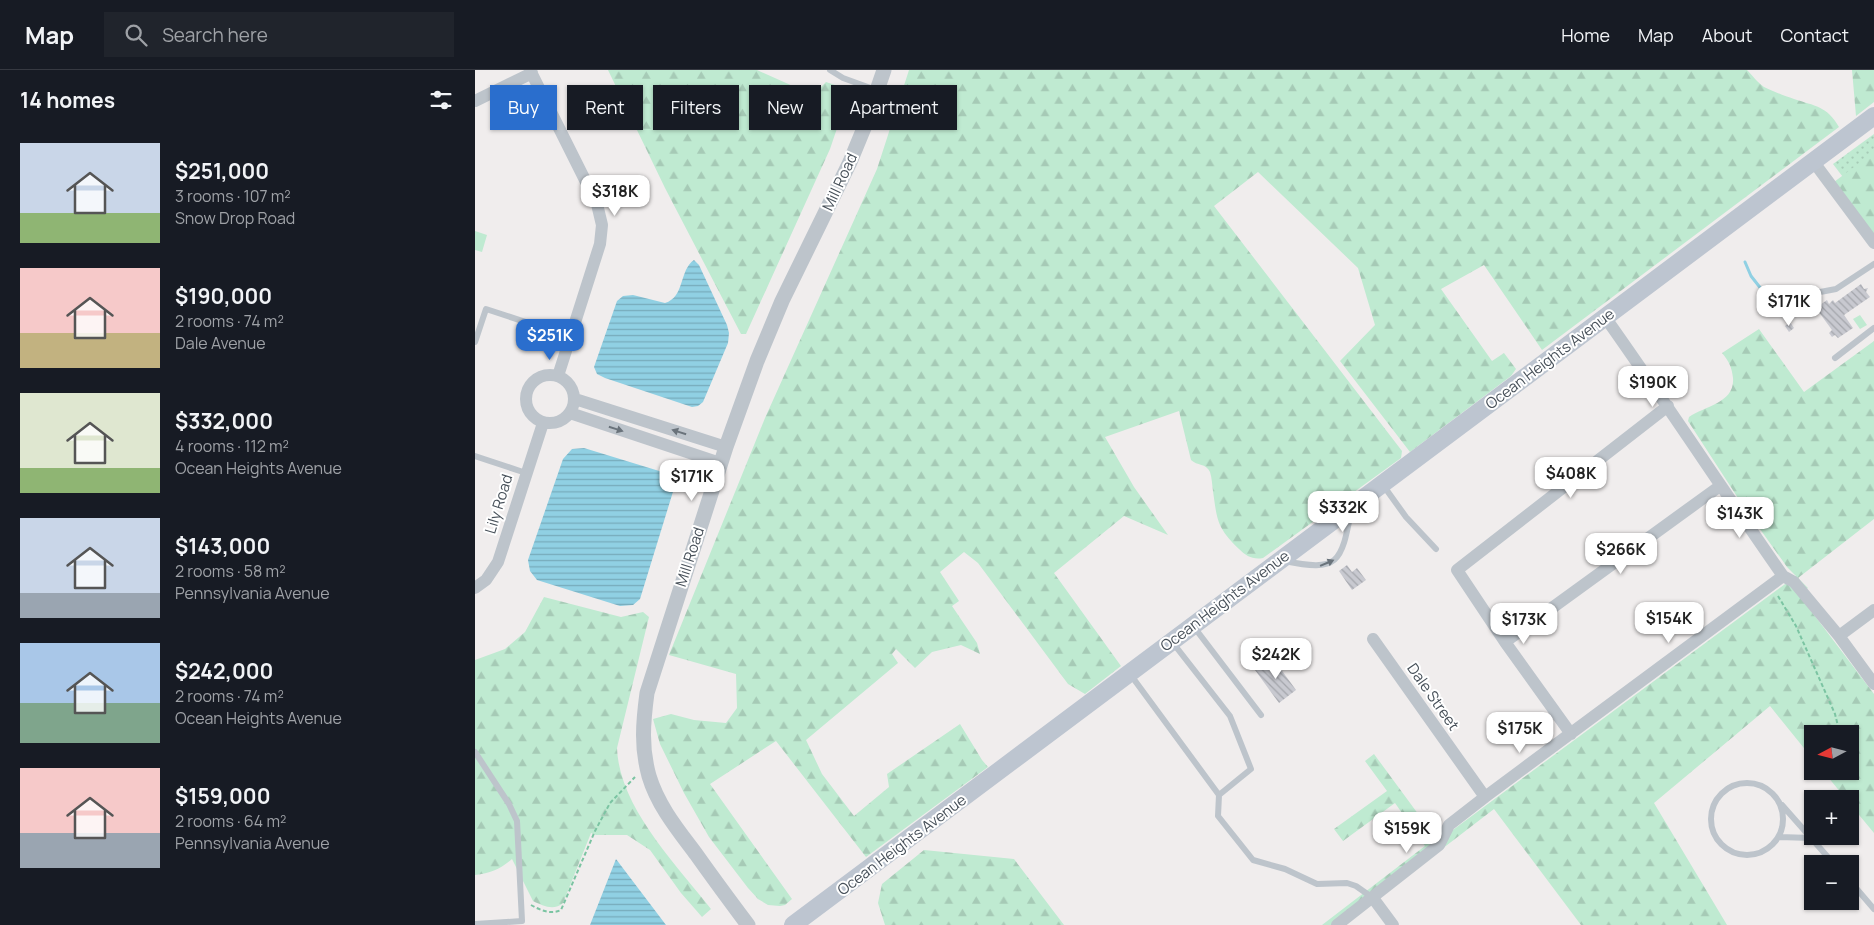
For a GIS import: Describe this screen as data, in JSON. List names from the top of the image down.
{
  "streets": {
    "main road": ["Ocean Heights Avenue"],
    "street": ["Mill Road", "Lily Road", "Dale Street"]
  },
  "north": "left",
  "page": {
    "header": "Map",
    "search": "Search here",
    "nav": [
      "Home",
      "Map",
      "About",
      "Contact"
    ],
    "heading": "14 homes",
    "chip": [
      "Buy",
      "Rent",
      "Filters",
      "New",
      "Apartment"
    ],
    "list": [
      {
        "name": "$251,000",
        "note": "3 rooms · 107 m² · Snow Drop Road"
      },
      {
        "name": "$190,000",
        "note": "2 rooms · 74 m² · Dale Avenue"
      },
      {
        "name": "$332,000",
        "note": "4 rooms · 112 m² · Ocean Heights Avenue"
      },
      {
        "name": "$143,000",
        "note": "2 rooms · 58 m² · Pennsylvania Avenue"
      },
      {
        "name": "$242,000",
        "note": "2 rooms · 74 m² · Ocean Heights Avenue"
      },
      {
        "name": "$159,000",
        "note": "2 rooms · 64 m² · Pennsylvania Avenue"
      }
    ],
    "price": [
      "$318K",
      "$171K",
      "$251K",
      "$190K",
      "$408K",
      "$171K",
      "$332K",
      "$143K",
      "$266K",
      "$154K",
      "$173K",
      "$242K",
      "$175K",
      "$159K"
    ],
    "map_buttons": ["+", "−"]
  }
}
